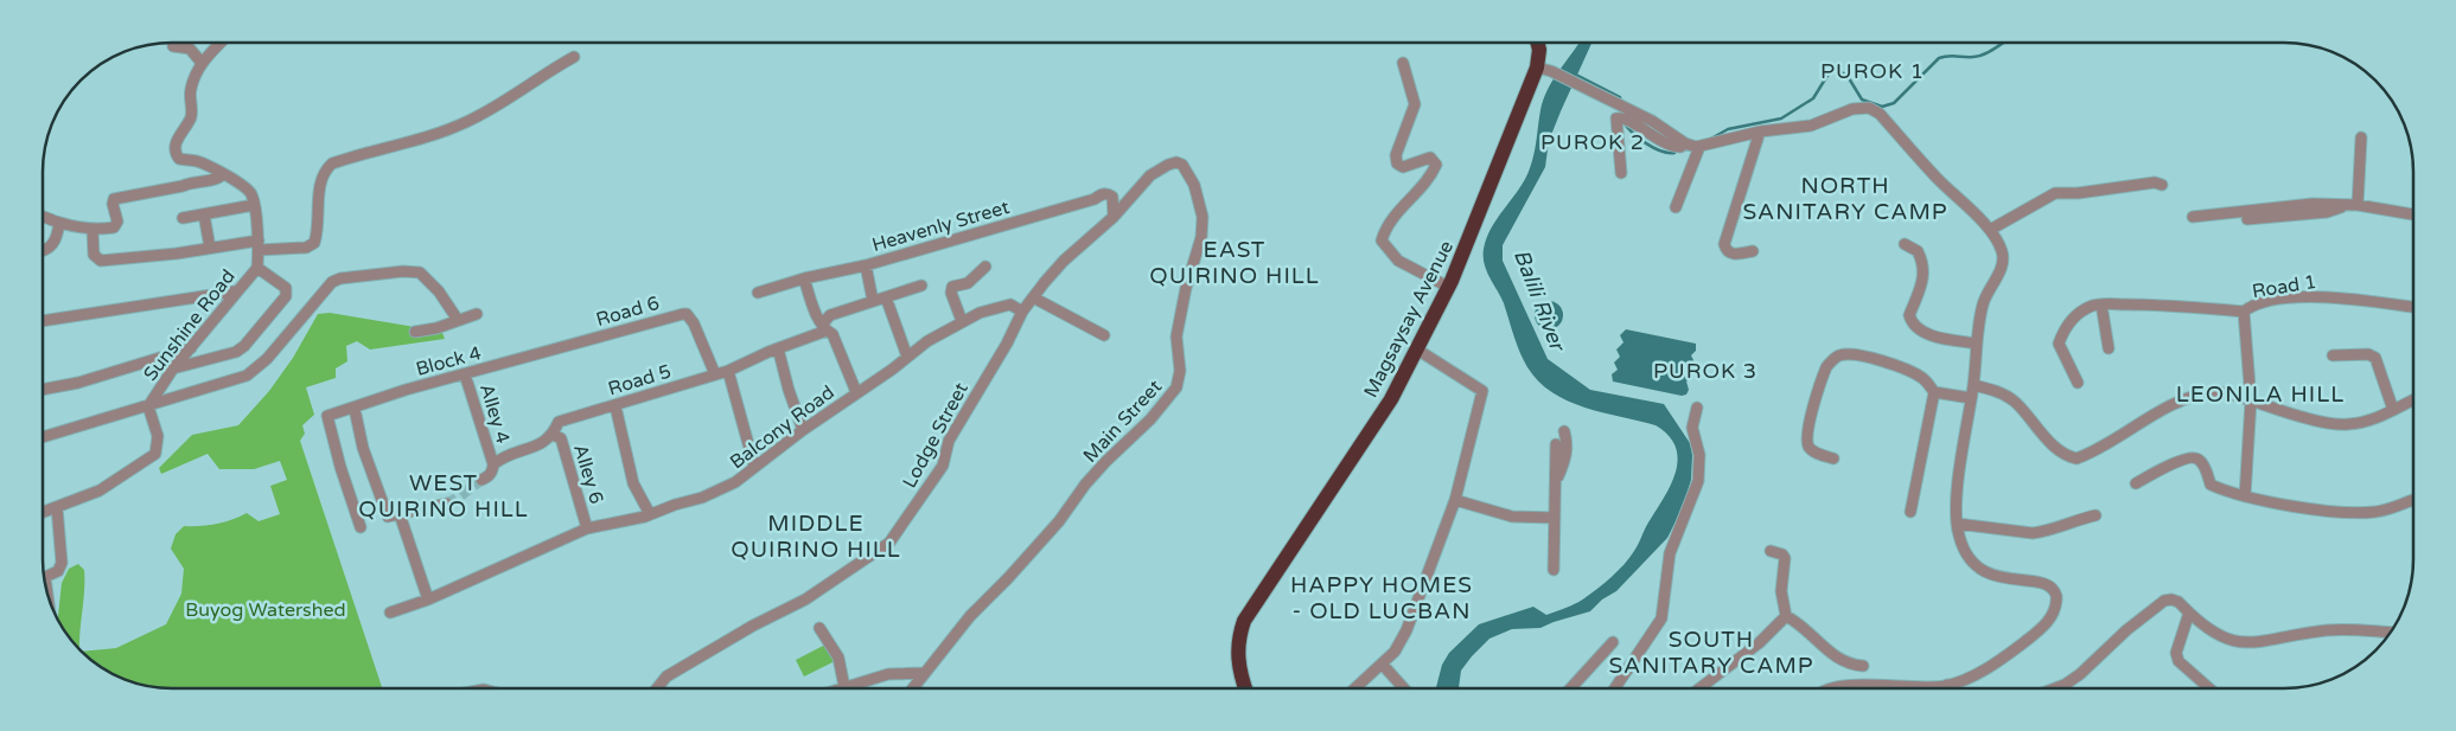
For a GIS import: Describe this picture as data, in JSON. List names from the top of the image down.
{
  "streets": {
    "highway": ["Magsaysay Avenue"],
    "street": [
      "Heavenly Street",
      "Road 1",
      "Road 6",
      "Sunshine Road",
      "Block 4",
      "Road 5",
      "Alley 4",
      "Main Street",
      "Balcony Road",
      "Lodge Street",
      "Alley 6"
    ]
  },
  "crossings": [
    ["Heavenly Street", "Main Street"],
    ["Road 6", "Block 4"],
    ["Road 6", "Road 5"],
    ["Block 4", "Alley 4"],
    ["Road 5", "Alley 6"],
    ["Balcony Road", "Lodge Street"],
    ["Balcony Road", "Alley 6"]
  ],
  "districts": [
    "PUROK 1",
    "PUROK 2",
    "NORTH SANITARY CAMP",
    "EAST QUIRINO HILL",
    "PUROK 3",
    "LEONILA HILL",
    "WEST QUIRINO HILL",
    "MIDDLE QUIRINO HILL",
    "HAPPY HOMES - OLD LUCBAN",
    "SOUTH SANITARY CAMP"
  ],
  "water": ["Balili River"],
  "parks": ["Buyog Watershed"]
}
